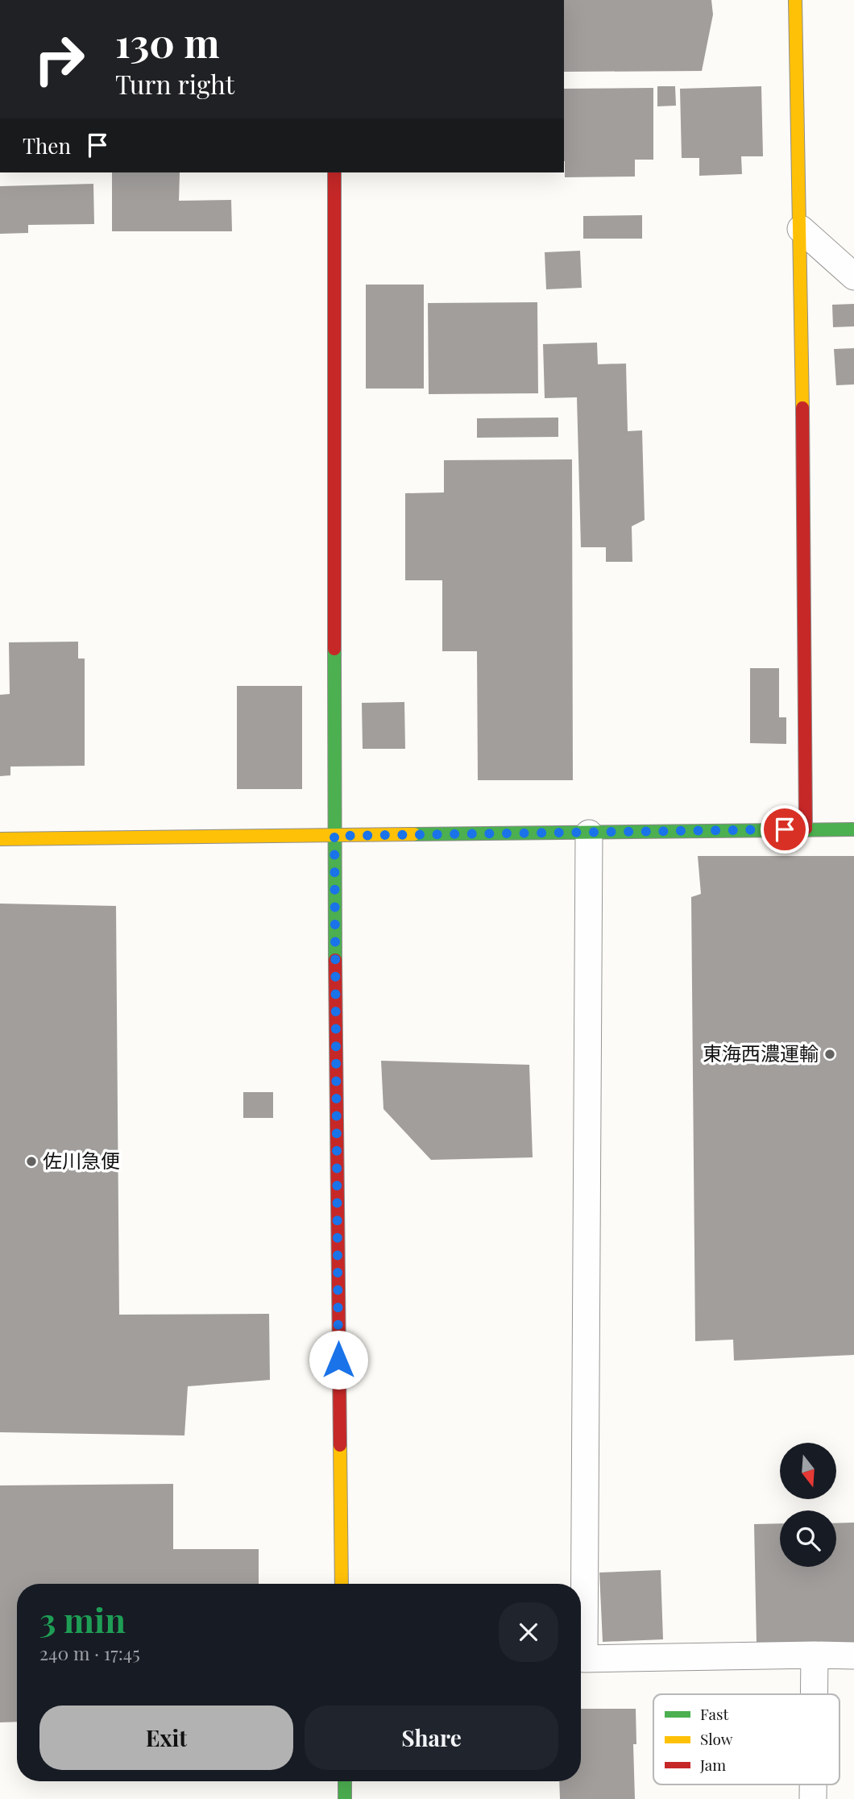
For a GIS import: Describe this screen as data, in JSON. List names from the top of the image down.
{
  "places": ["東海西濃運輸", "佐川急便"],
  "legend": ["Fast", "Slow", "Jam"],
  "north": "bottom",
  "page": {
    "turn": ["130 m", "Turn right"],
    "then": "Then",
    "heading": ["3 min", "240 m · 17:45"],
    "buttons": ["Exit", "Share"]
  }
}
